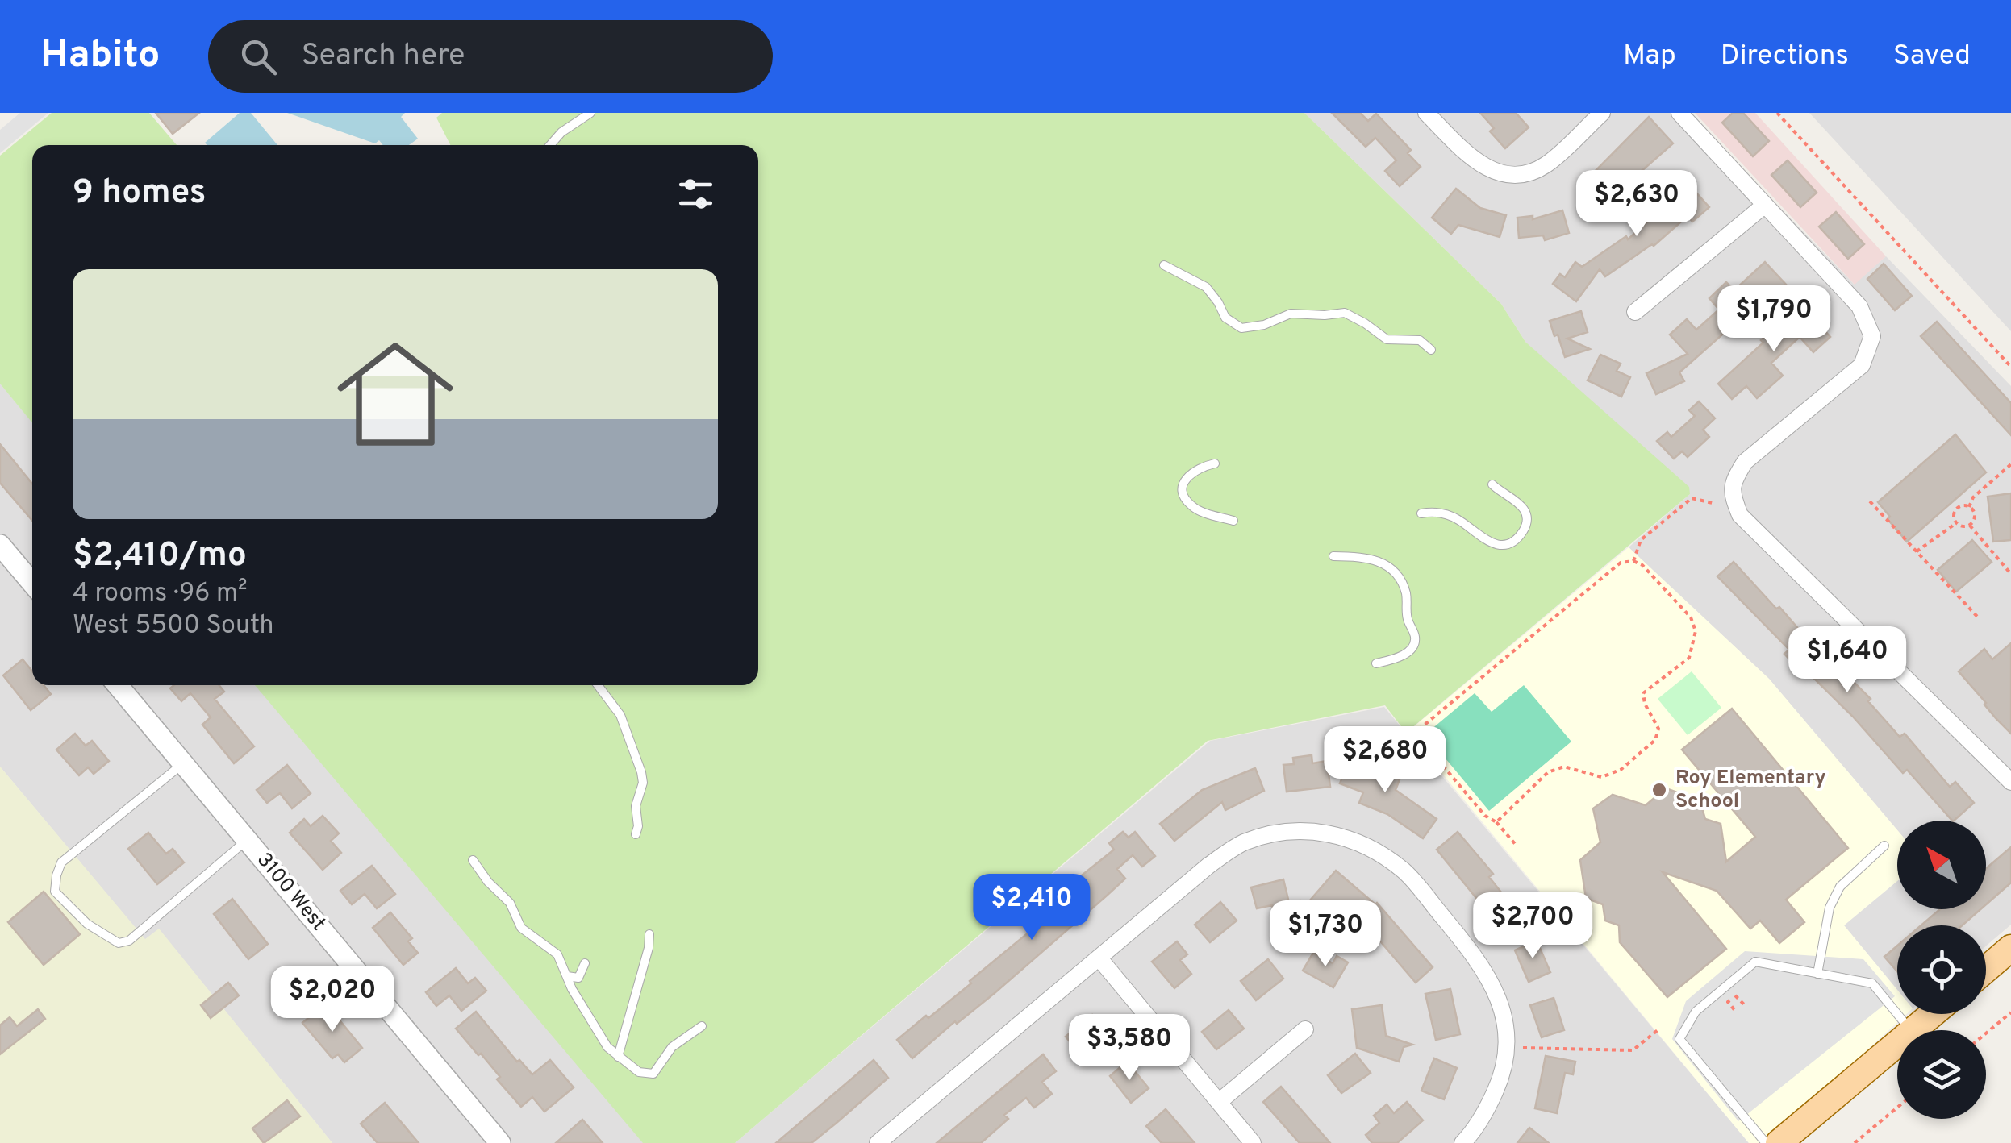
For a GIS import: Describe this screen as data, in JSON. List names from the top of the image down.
{
  "streets": {
    "street": ["3100 West"]
  },
  "places": ["Roy Elementary School"],
  "north": "top left",
  "page": {
    "header": "Habito",
    "search": "Search here",
    "nav": ["Map", "Directions", "Saved"],
    "heading": "9 homes",
    "price": [
      "$2,630",
      "$1,790",
      "$1,640",
      "$2,680",
      "$2,410",
      "$2,700",
      "$1,730",
      "$2,020",
      "$3,580"
    ],
    "list": [
      {
        "name": "$2,410/mo",
        "note": "4 rooms · 96 m² · West 5500 South"
      }
    ]
  }
}
